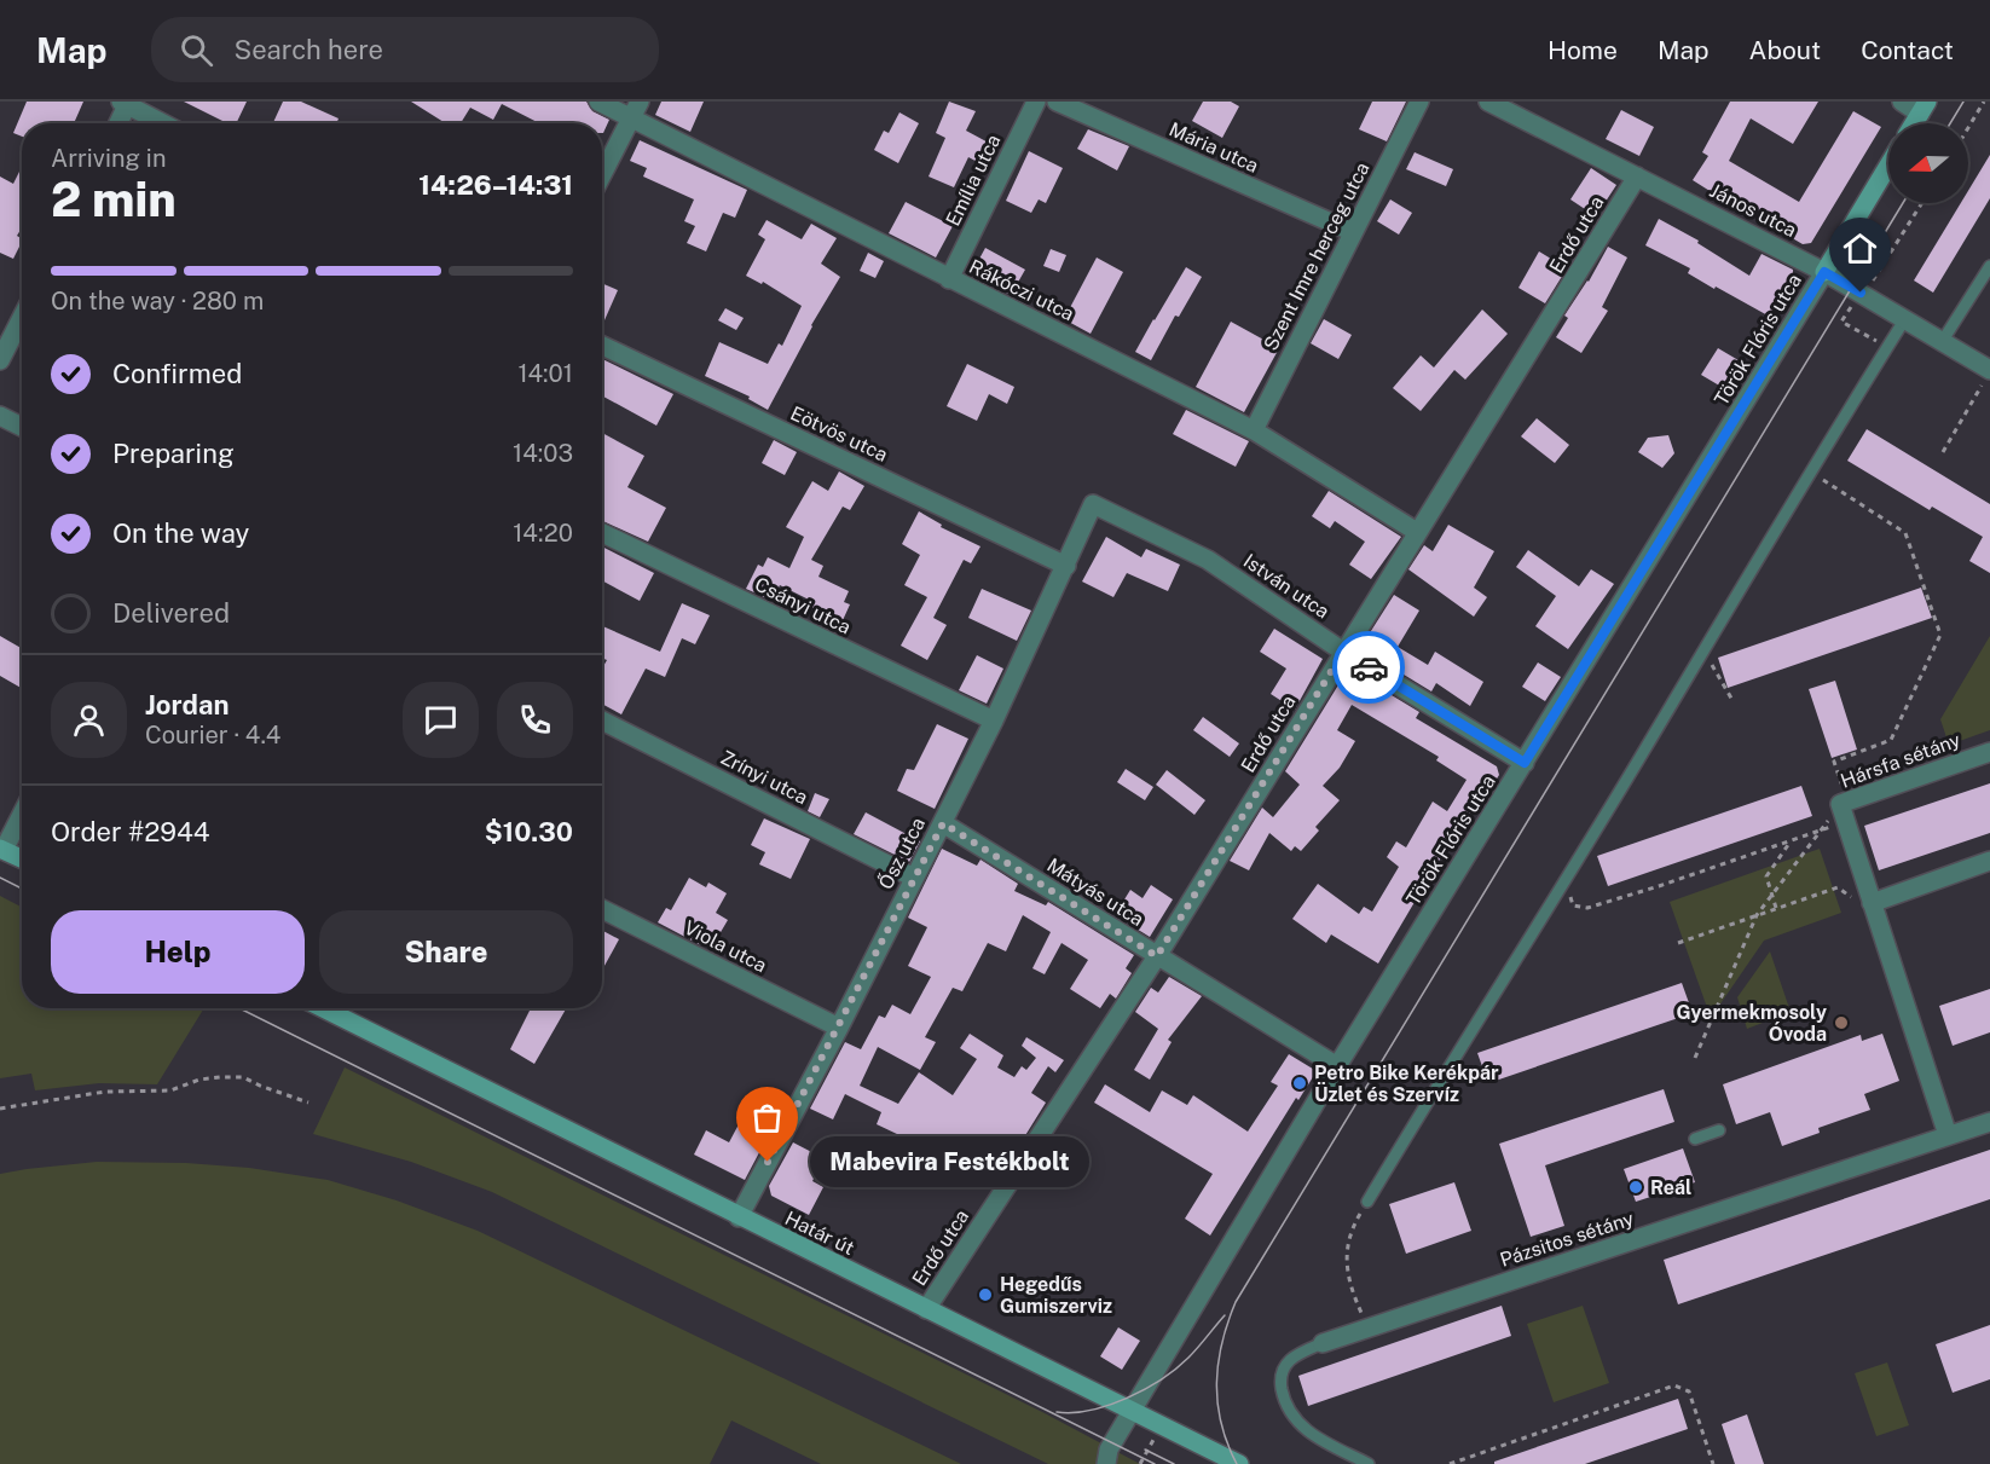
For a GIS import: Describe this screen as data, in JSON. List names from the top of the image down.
{
  "streets": {
    "main road": ["Török Flóris utca", "Határ út"],
    "street": [
      "Mária utca",
      "Emília utca",
      "János utca",
      "Erdő utca",
      "Szent Imre herceg utca",
      "Rákóczi utca",
      "Eötvös utca",
      "István utca",
      "Csányi utca",
      "Hársfa sétány",
      "Zrínyi utca",
      "Ősz utca",
      "Mátyás utca",
      "Viola utca",
      "Pázsitos sétány"
    ]
  },
  "crossings": [
    ["Mária utca", "Szent Imre herceg utca"],
    ["Emília utca", "Rákóczi utca"],
    ["János utca", "Erdő utca"],
    ["János utca", "Török Flóris utca"],
    ["Erdő utca", "Rákóczi utca"],
    ["Erdő utca", "István utca"],
    ["Erdő utca", "Mátyás utca"],
    ["Erdő utca", "Határ út"],
    ["Szent Imre herceg utca", "Rákóczi utca"],
    ["Török Flóris utca", "István utca"],
    ["Török Flóris utca", "Mátyás utca"],
    ["Török Flóris utca", "Határ út"],
    ["Eötvös utca", "Ősz utca"],
    ["István utca", "Ősz utca"],
    ["Csányi utca", "Ősz utca"],
    ["Hársfa sétány", "Pázsitos sétány"],
    ["Zrínyi utca", "Ősz utca"],
    ["Ősz utca", "Mátyás utca"],
    ["Ősz utca", "Viola utca"],
    ["Ősz utca", "Határ út"]
  ],
  "places": [
    "Gyermekmosoly Óvoda",
    "Petro Bike Kerékpár Üzlet és Szervíz",
    "Mabevira Festékbolt",
    "Reál",
    "Hegedűs Gumiszerviz"
  ],
  "north": "left",
  "page": {
    "header": "Map",
    "search": "Search here",
    "nav": [
      "Home",
      "Map",
      "About",
      "Contact"
    ],
    "heading": ["2 min", "Arriving in", "14:26–14:31"],
    "panel": [
      "Jordan",
      "Courier · 4.4",
      "Order #2944",
      "$10.30"
    ],
    "bar": "On the way · 280 m",
    "list": [
      ["Confirmed", "14:01"],
      ["Preparing", "14:03"],
      ["On the way", "14:20"],
      "Delivered"
    ],
    "buttons": ["Help", "Share"],
    "bubble": "Mabevira Festékbolt"
  }
}
